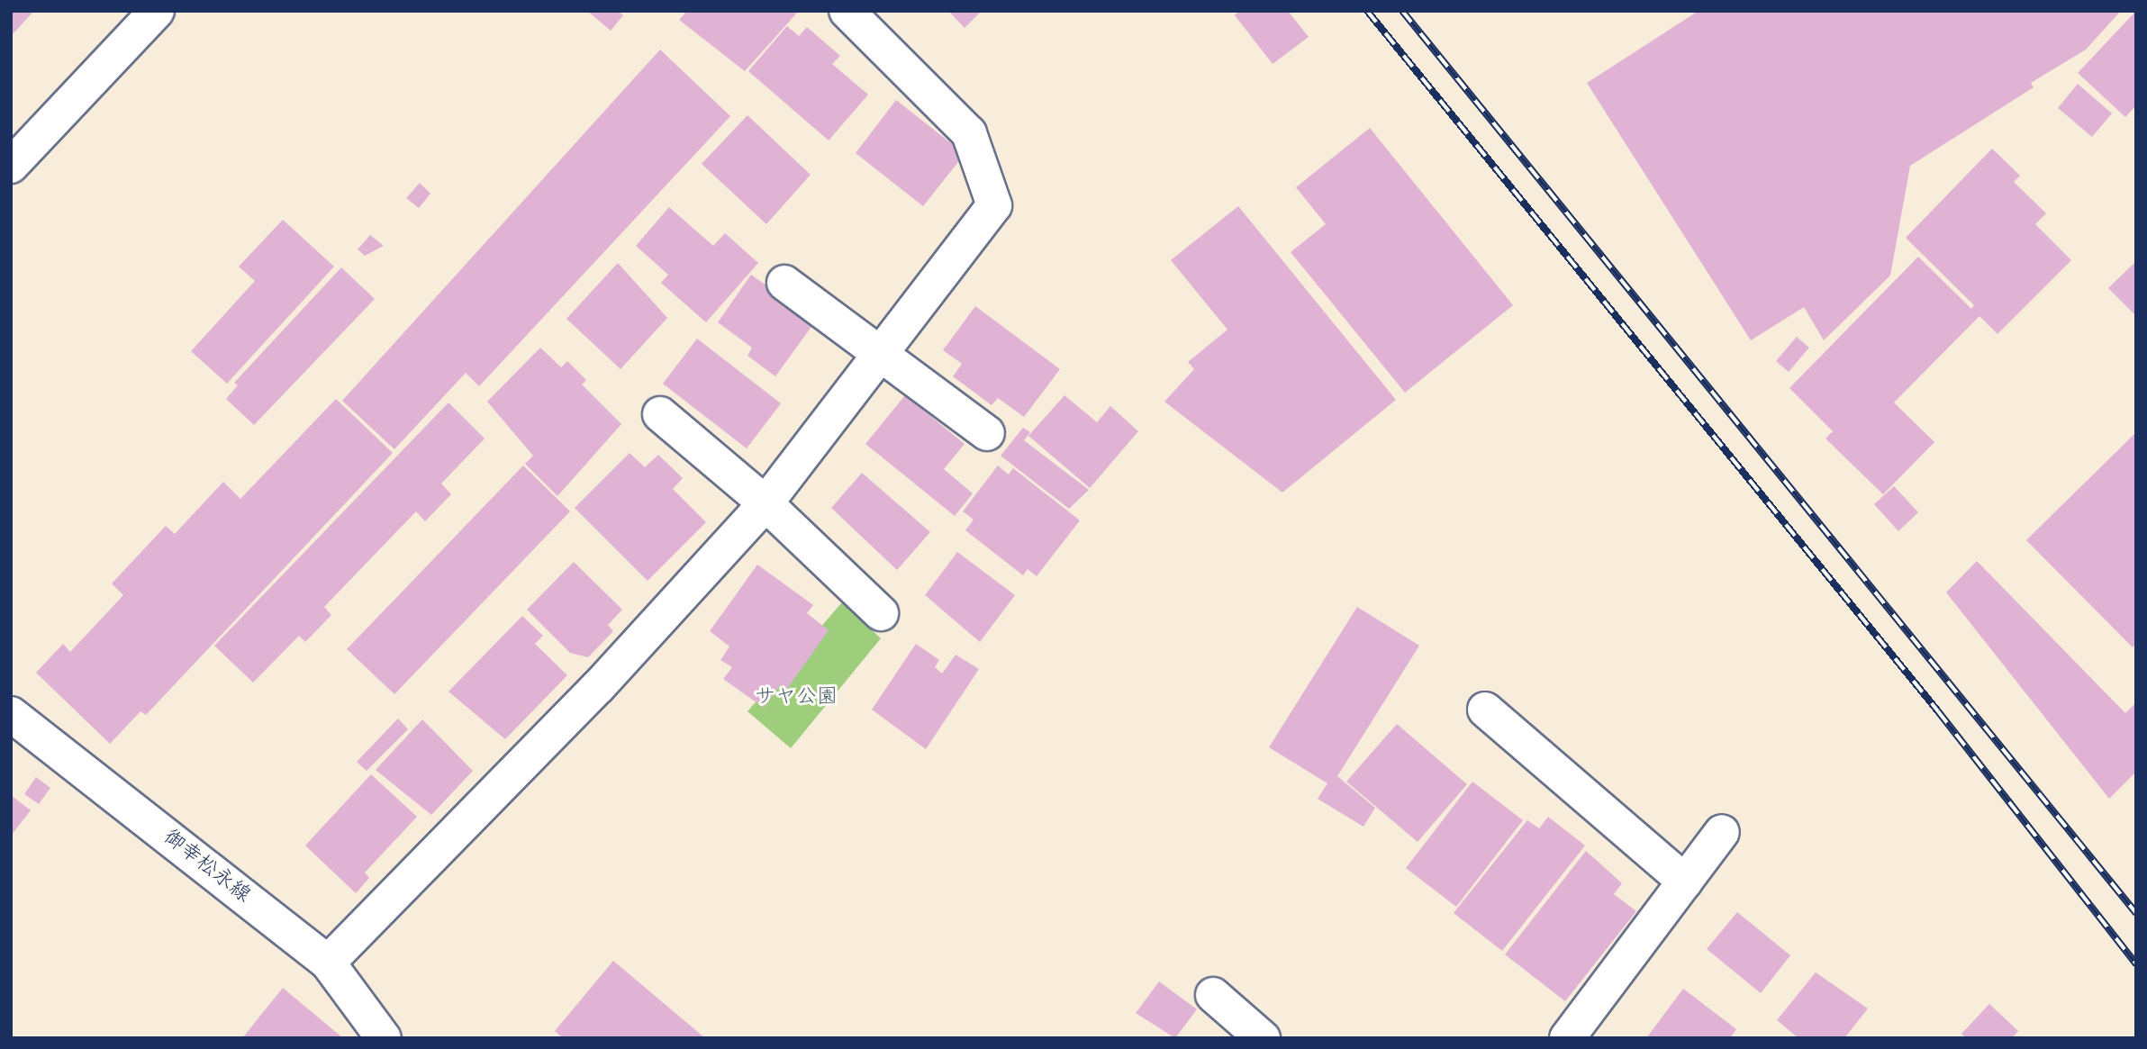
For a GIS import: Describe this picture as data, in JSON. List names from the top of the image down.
{
  "streets": {
    "street": ["御幸松永線"]
  },
  "parks": ["サヤ公園"]
}
